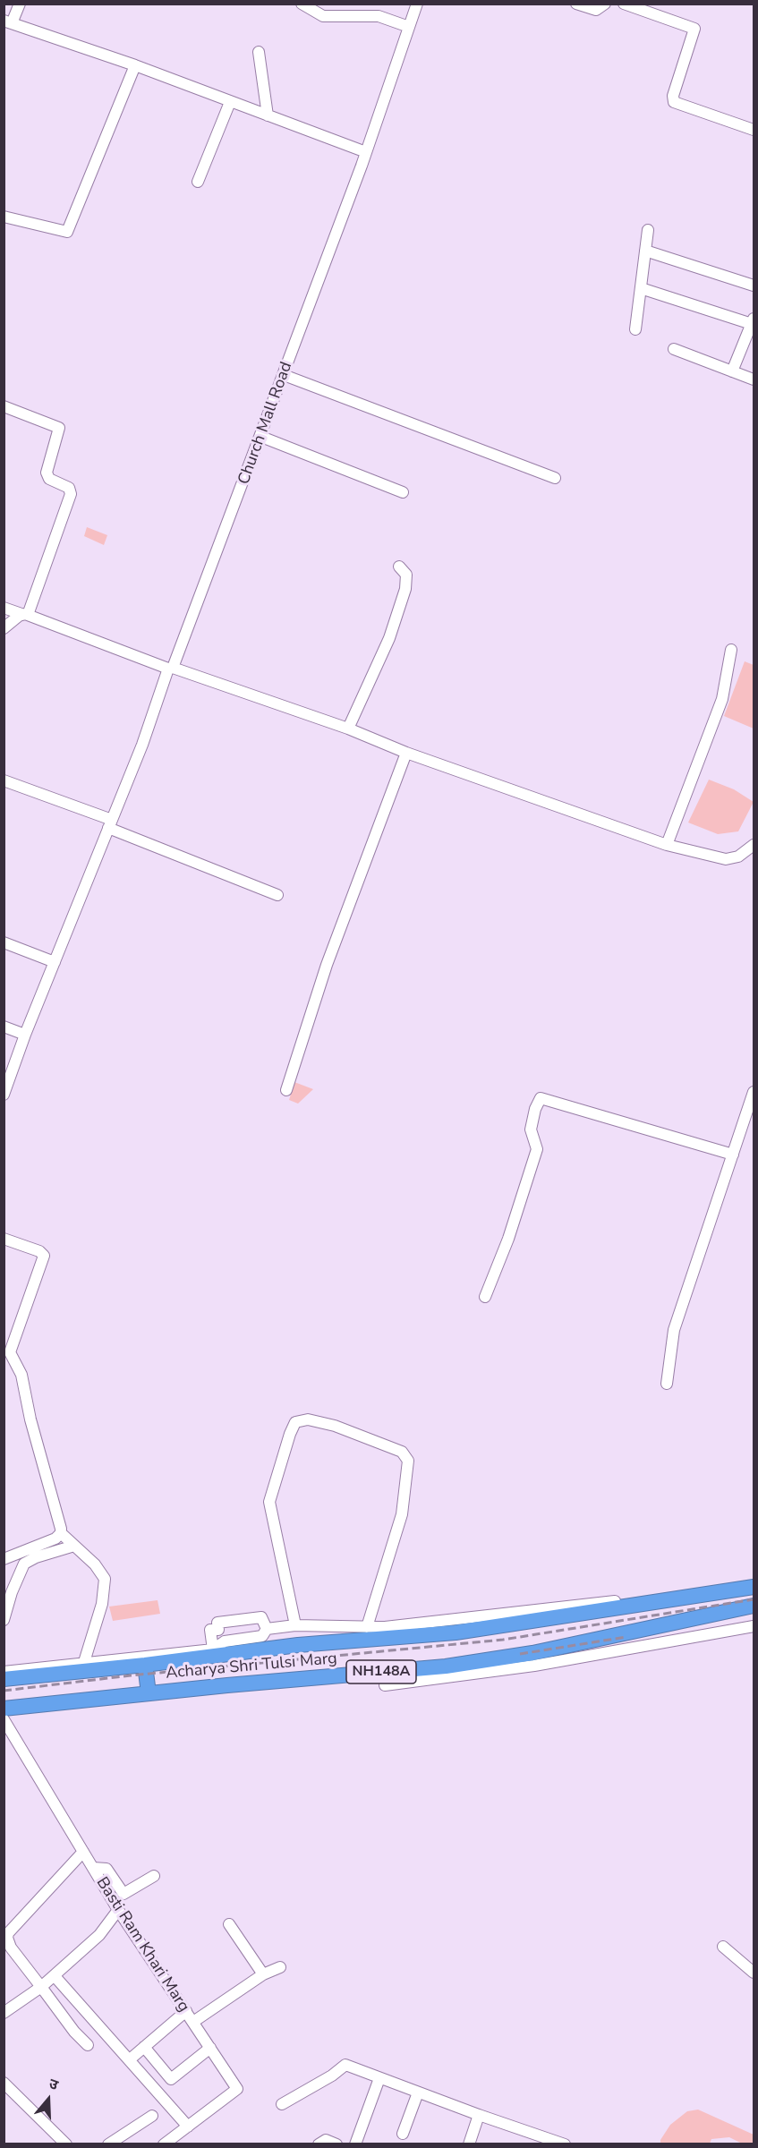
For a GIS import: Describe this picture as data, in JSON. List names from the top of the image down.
{
  "streets": {
    "highway": ["Acharya Shri Tulsi Marg", "NH148A"],
    "street": ["Church Mall Road", "Basti Ram Khari Marg"]
  },
  "north": "top"
}
